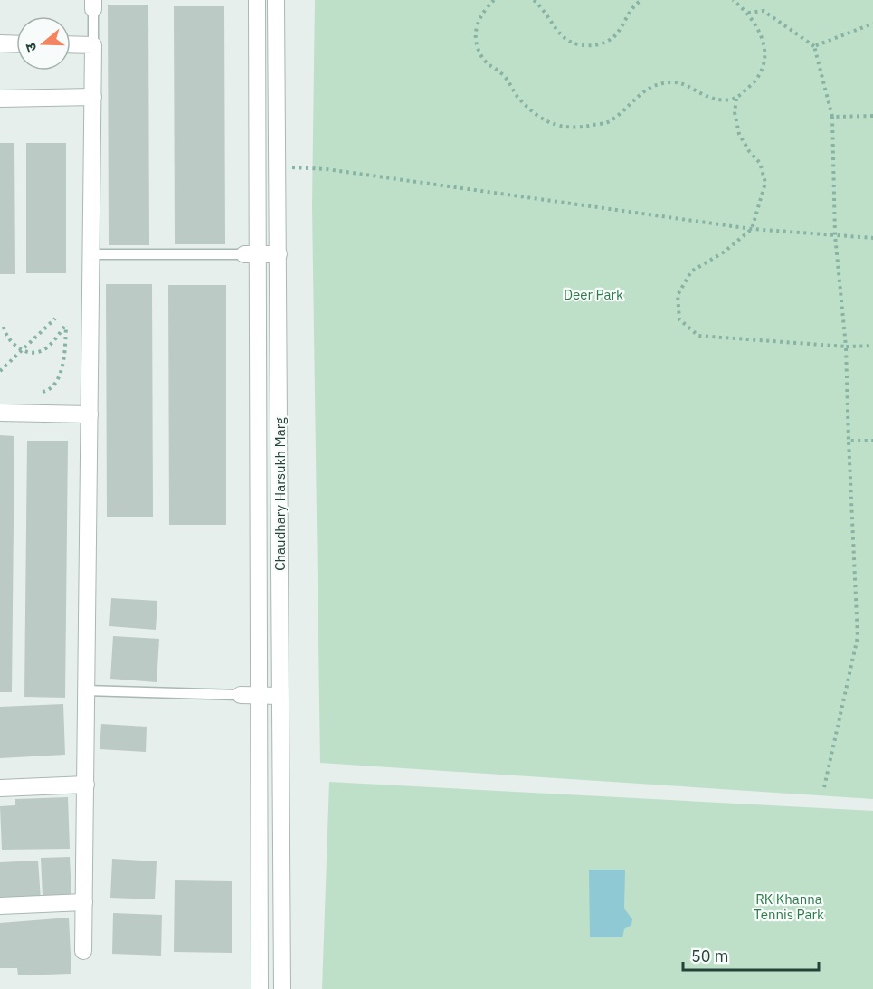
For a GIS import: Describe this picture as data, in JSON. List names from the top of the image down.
{
  "streets": {
    "street": ["Chaudhary Harsukh Marg"]
  },
  "parks": ["Deer Park", "RK Khanna Tennis Park"],
  "scale_bar": "50 m",
  "north": "left"
}
